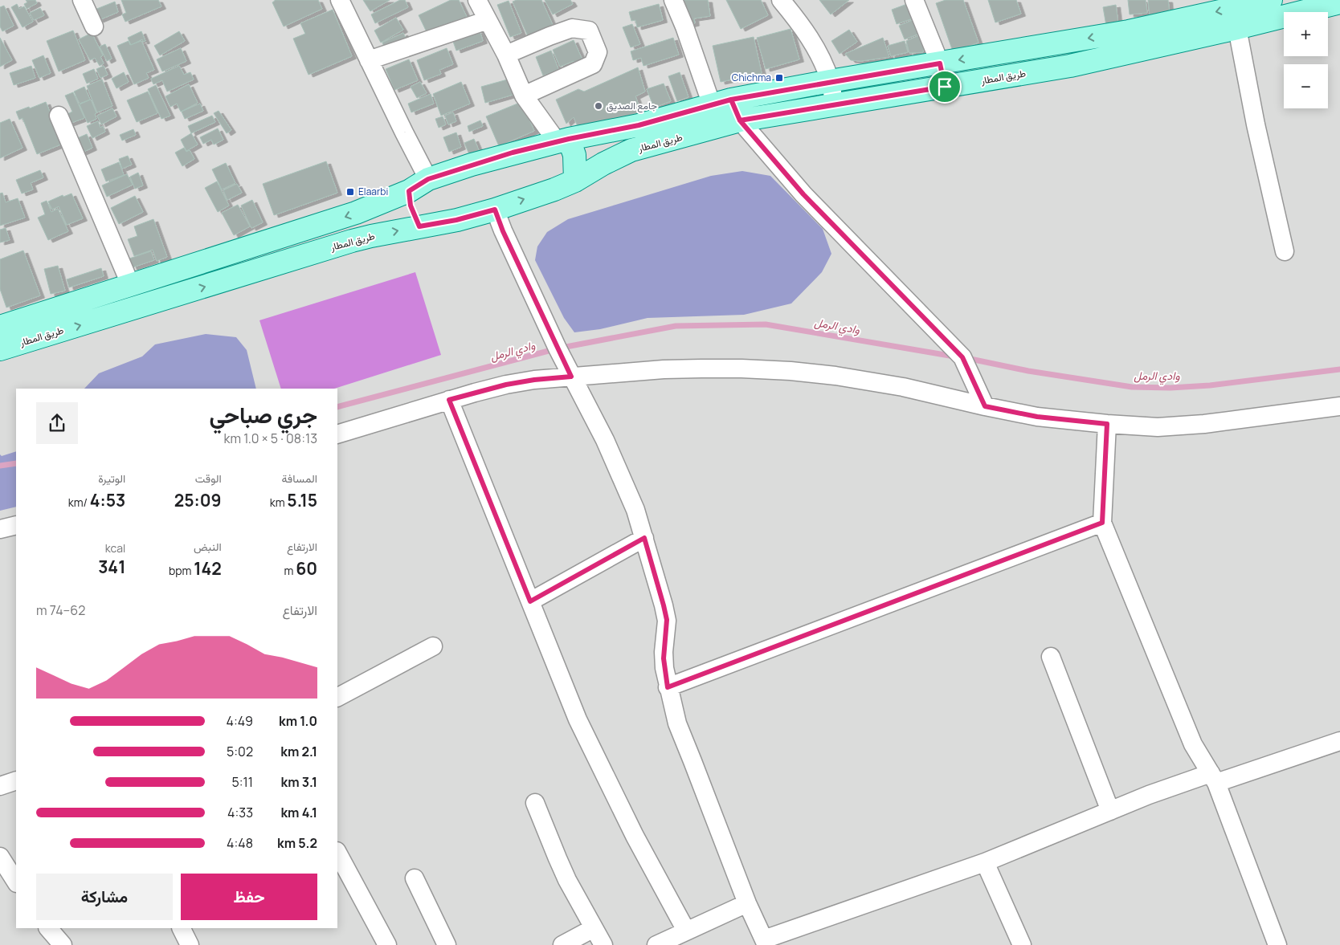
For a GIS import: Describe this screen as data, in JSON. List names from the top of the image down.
{
  "streets": {
    "main road": ["طريق المطار"]
  },
  "water": ["وادي الرمل"],
  "places": {
    "transit": ["Chichma", "Elaarbi"],
    "other": ["جامع الصديق"]
  },
  "page": {
    "map_buttons": ["+", "−"],
    "heading": ["جري صباحي", "08:13 · 5 × 1.0 km"],
    "stats": [
      ["المسافة", "5.15 km"],
      ["الوقت", "25:09"],
      ["الوتيرة", "4:53 /km"],
      ["الارتفاع", "60 m"],
      ["النبض", "142 bpm"],
      ["kcal", "341"]
    ],
    "chart": ["الارتفاع", "62–74 m"],
    "list": [
      {
        "name": "1.0 km",
        "note": "4:49"
      },
      {
        "name": "2.1 km",
        "note": "5:02"
      },
      {
        "name": "3.1 km",
        "note": "5:11"
      },
      {
        "name": "4.1 km",
        "note": "4:33"
      },
      {
        "name": "5.2 km",
        "note": "4:48"
      }
    ],
    "buttons": ["حفظ", "مشاركة"]
  }
}
